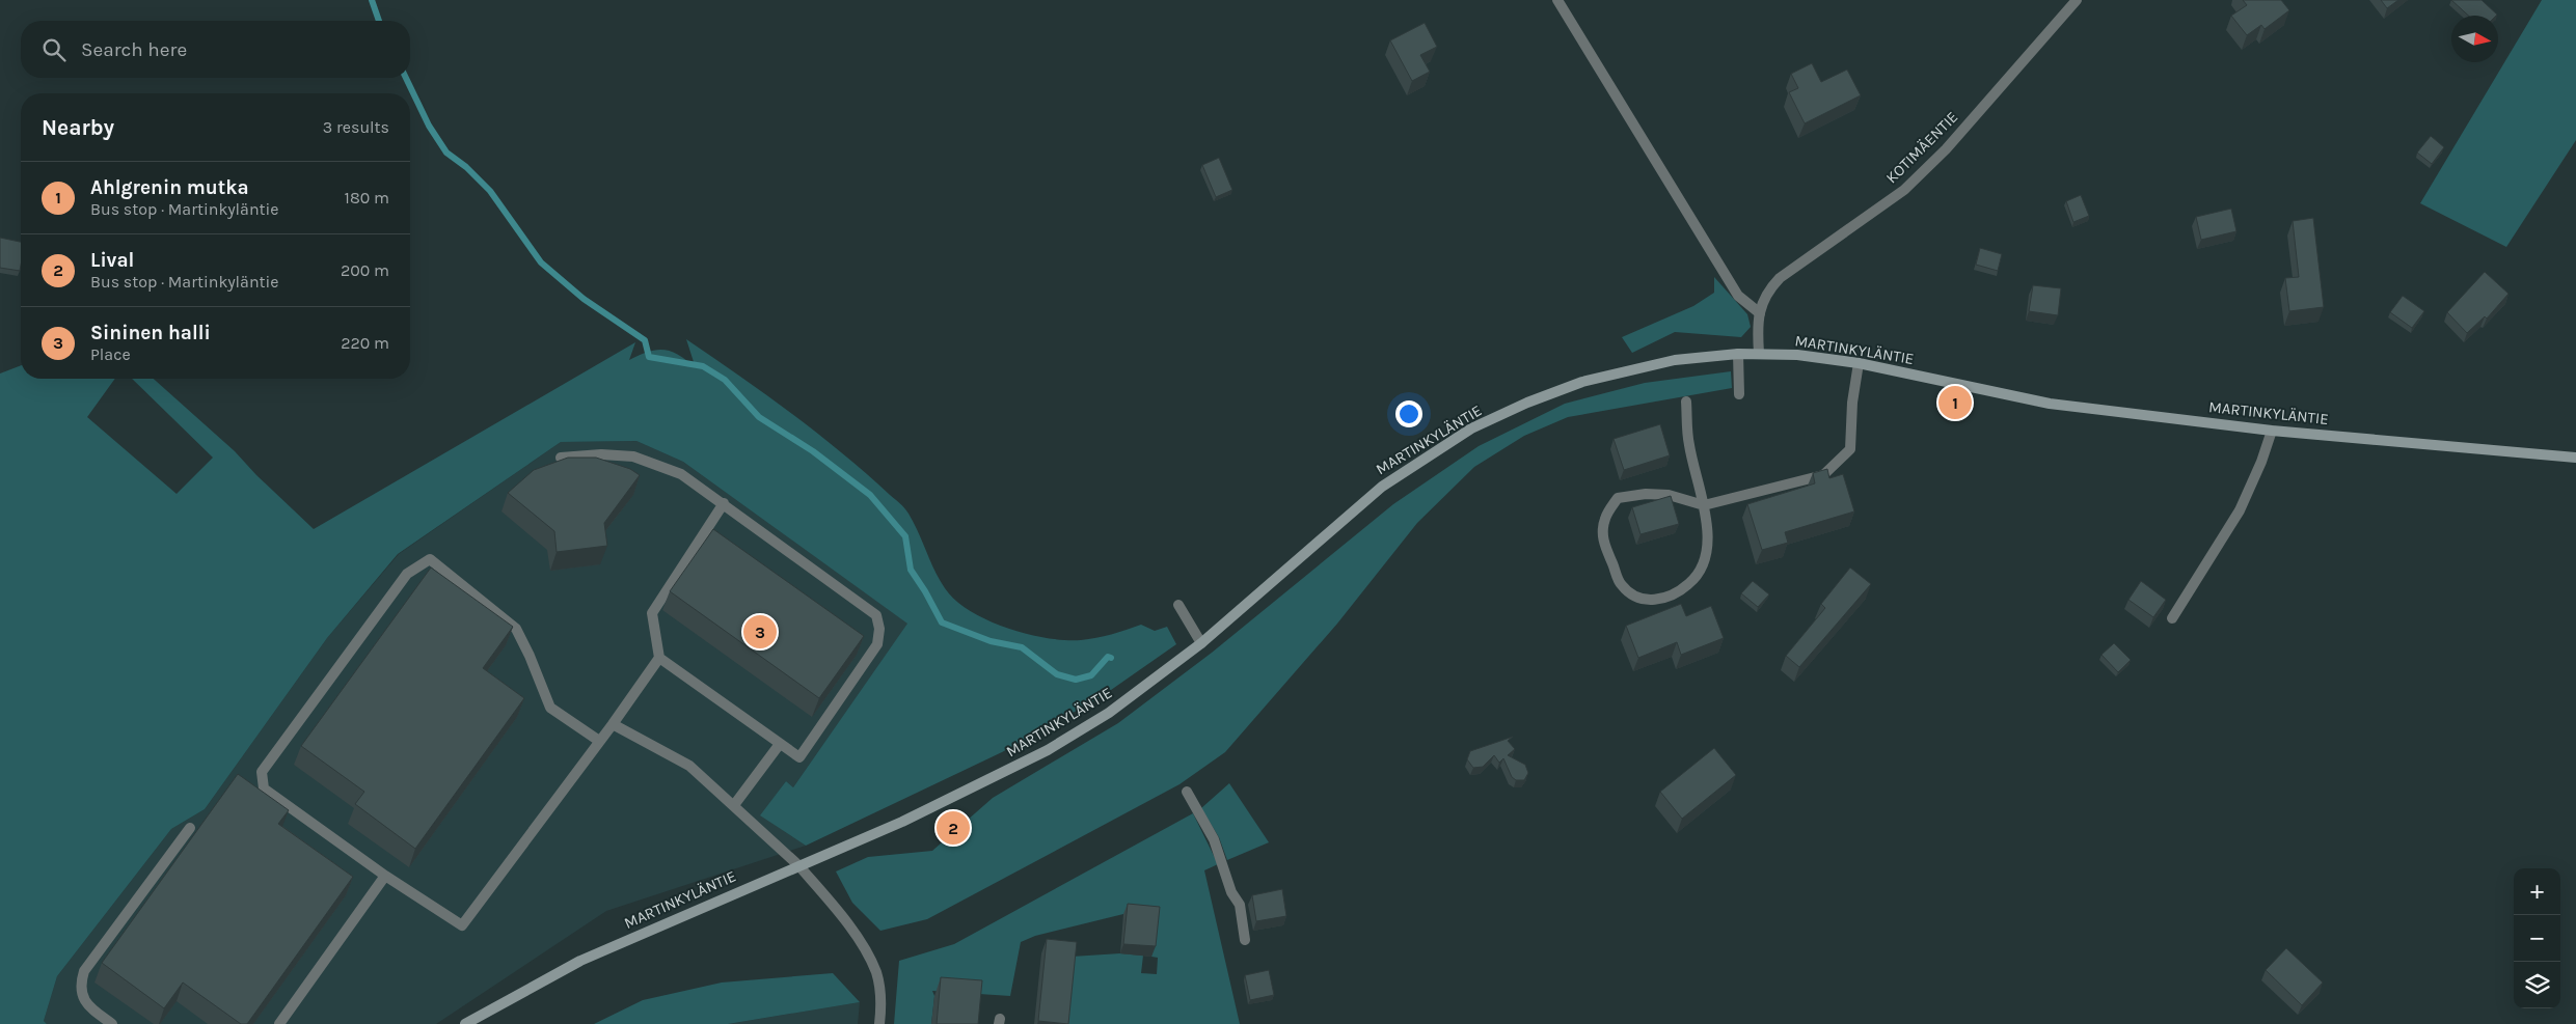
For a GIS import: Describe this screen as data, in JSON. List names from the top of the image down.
{
  "streets": {
    "street": ["KOTIMÄENTIE", "MARTINKYLÄNTIE"]
  },
  "crossings": [
    ["KOTIMÄENTIE", "MARTINKYLÄNTIE"]
  ],
  "north": "right",
  "page": {
    "search": "Search here",
    "heading": ["Nearby", "3 results"],
    "list": [
      {
        "mark": "1",
        "name": "Ahlgrenin mutka",
        "note": "Bus stop · Martinkyläntie",
        "value": "180 m"
      },
      {
        "mark": "2",
        "name": "Lival",
        "note": "Bus stop · Martinkyläntie",
        "value": "200 m"
      },
      {
        "mark": "3",
        "name": "Sininen halli",
        "note": "Place",
        "value": "220 m"
      }
    ],
    "pins": ["1", "3", "2"],
    "map_buttons": ["+", "−"]
  }
}
